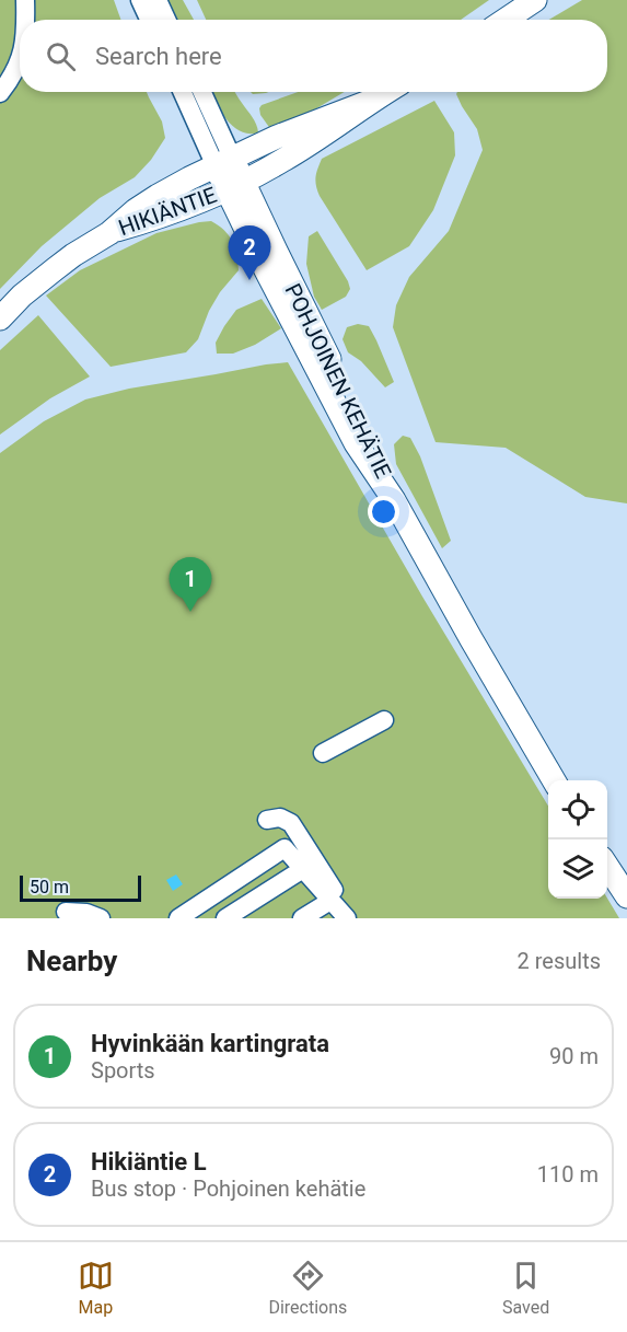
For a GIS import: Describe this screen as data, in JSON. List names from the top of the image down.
{
  "streets": {
    "main road": ["HIKIÄNTIE", "POHJOINEN KEHÄTIE"]
  },
  "crossings": [
    ["HIKIÄNTIE", "POHJOINEN KEHÄTIE"]
  ],
  "scale_bar": "50 m",
  "page": {
    "search": "Search here",
    "pins": ["2", "1"],
    "scale": "50 m",
    "heading": ["Nearby", "2 results"],
    "list": [
      {
        "mark": "1",
        "name": "Hyvinkään kartingrata",
        "note": "Sports",
        "value": "90 m"
      },
      {
        "mark": "2",
        "name": "Hikiäntie L",
        "note": "Bus stop · Pohjoinen kehätie",
        "value": "110 m"
      }
    ],
    "nav": ["Map", "Directions", "Saved"]
  }
}
